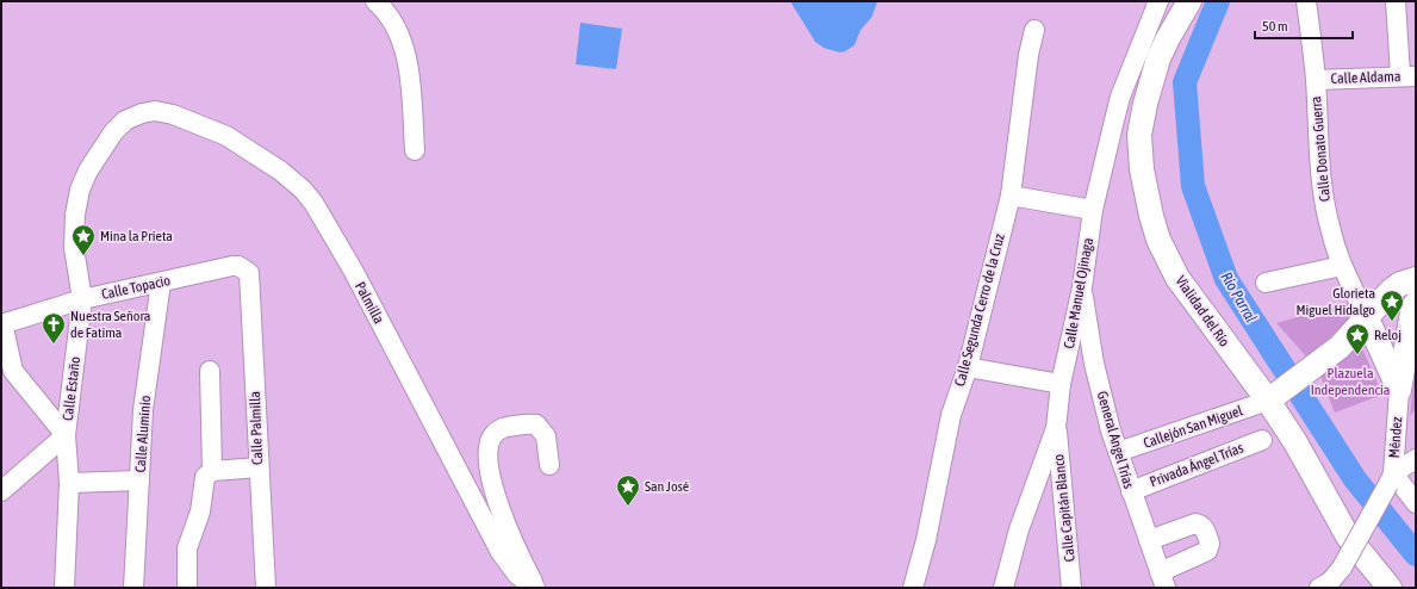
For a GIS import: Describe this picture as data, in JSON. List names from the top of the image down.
{
  "streets": {
    "main road": ["Vialidad del Río"],
    "street": [
      "Calle Aldama",
      "Calle Donato Guerra",
      "Calle Topacio",
      "Calle Manuel Ojinaga",
      "Palmilla",
      "Calle Segunda Cerro de la Cruz",
      "Calle Estaño",
      "Callejón San Miguel",
      "Calle Palmilla",
      "Calle Aluminio",
      "Méndez",
      "General Angel Trías",
      "Privada Ángel Trías",
      "Calle Capitán Blanco"
    ]
  },
  "crossings": [
    ["Calle Aldama", "Calle Donato Guerra"],
    ["Calle Topacio", "Calle Estaño"],
    ["Calle Topacio", "Calle Palmilla"],
    ["Calle Topacio", "Calle Aluminio"],
    ["Calle Manuel Ojinaga", "General Angel Trías"],
    ["Calle Manuel Ojinaga", "Calle Capitán Blanco"],
    ["Palmilla", "Calle Estaño"],
    ["Vialidad del Río", "Callejón San Miguel"],
    ["Callejón San Miguel", "General Angel Trías"],
    ["General Angel Trías", "Privada Ángel Trías"]
  ],
  "water": ["Río Parral"],
  "parks": ["Plazuela Independencia"],
  "places": {
    "place": [
      "Mina la Prieta",
      "Glorieta Miguel Hidalgo",
      "Reloj",
      "San José"
    ],
    "church": ["Nuestra Señora de Fatima"]
  },
  "scale_bar": "50 m"
}
